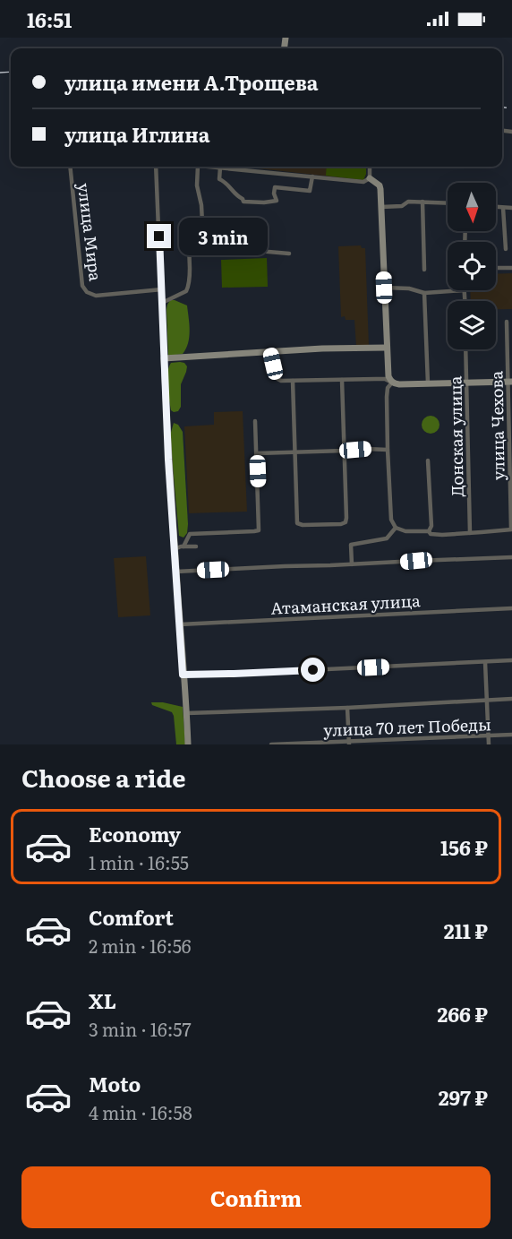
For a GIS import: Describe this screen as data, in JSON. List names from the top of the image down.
{
  "streets": {
    "street": [
      "улица Мира",
      "улица Чехова",
      "Донская улица",
      "Атаманская улица",
      "улица 70 лет Победы"
    ]
  },
  "north": "bottom",
  "page": {
    "status": "16:51",
    "banner": ["улица имени А.Трощева", "улица Иглина"],
    "bubble": "3 min",
    "heading": "Choose a ride",
    "list": [
      {
        "name": "Economy",
        "note": "1 min · 16:55",
        "value": "156 ₽"
      },
      {
        "name": "Comfort",
        "note": "2 min · 16:56",
        "value": "211 ₽"
      },
      {
        "name": "XL",
        "note": "3 min · 16:57",
        "value": "266 ₽"
      },
      {
        "name": "Moto",
        "note": "4 min · 16:58",
        "value": "297 ₽"
      }
    ],
    "buttons": "Confirm"
  }
}
